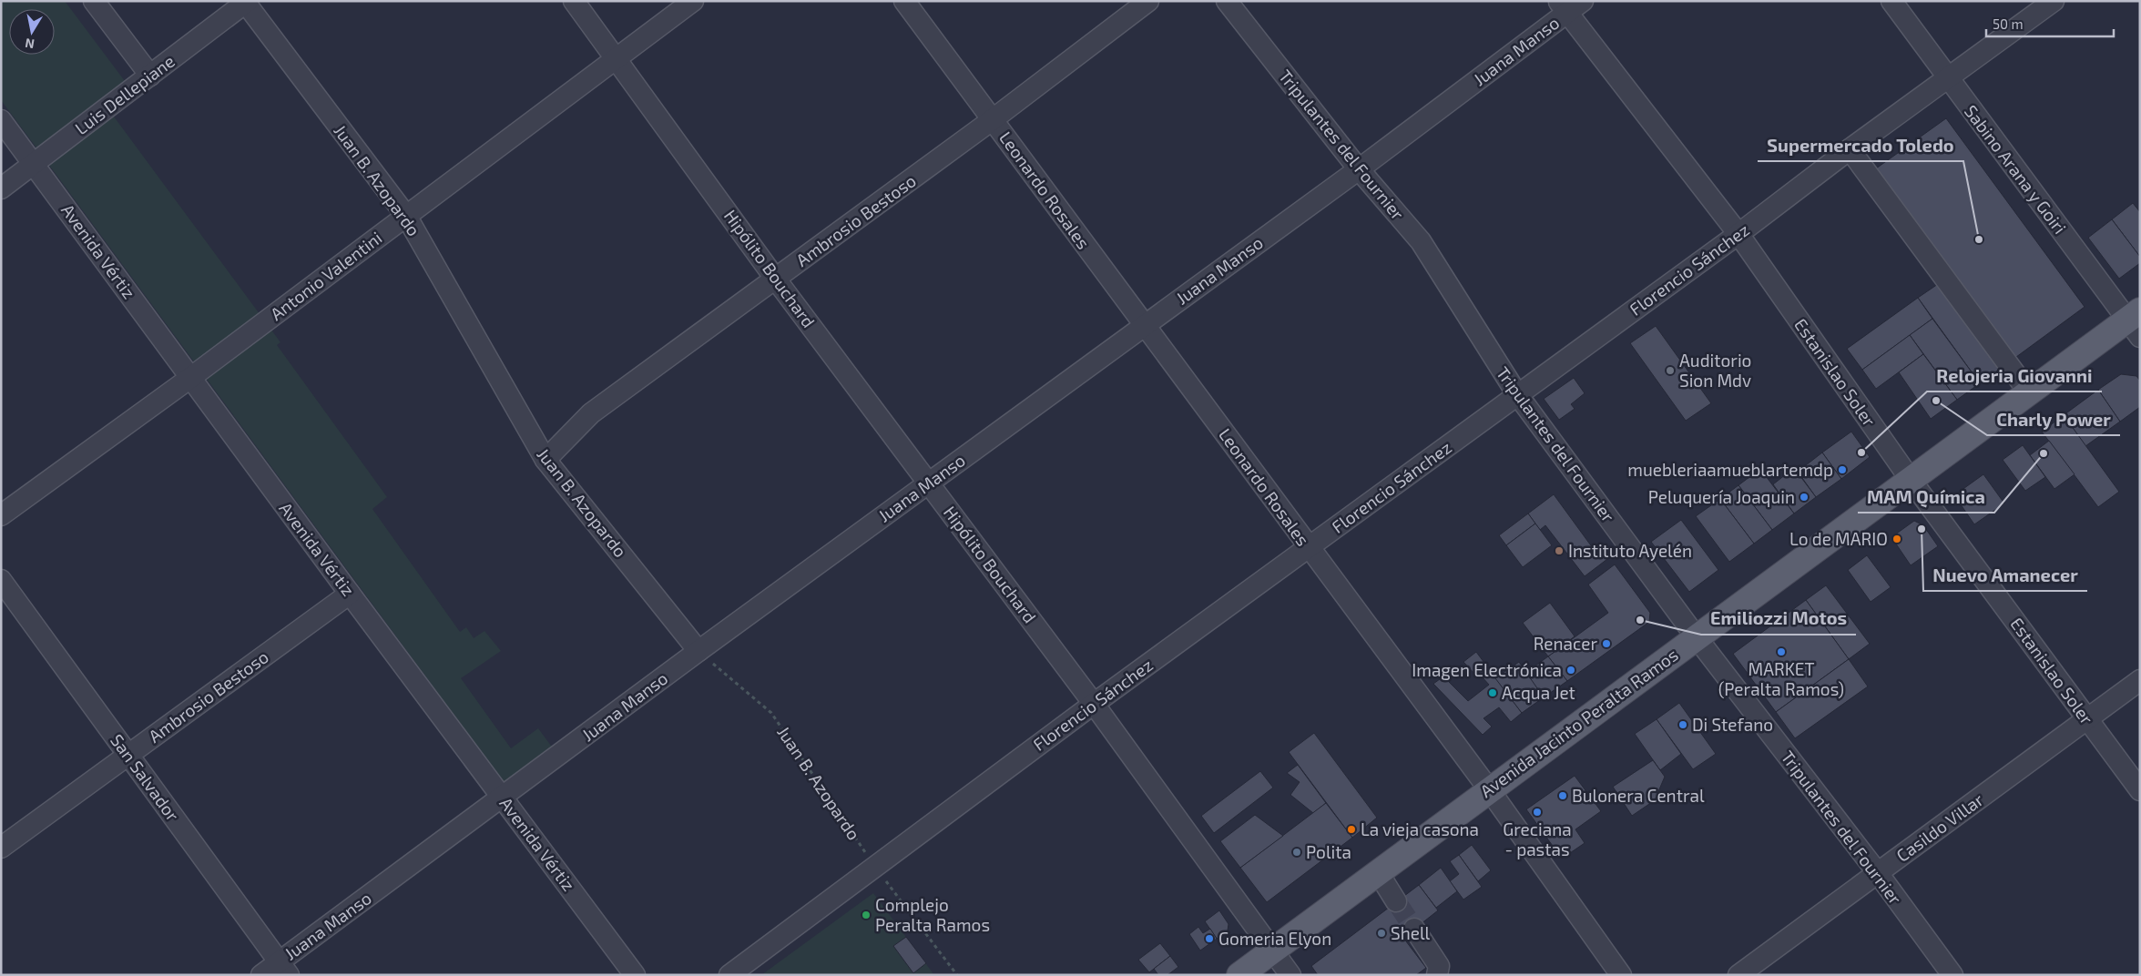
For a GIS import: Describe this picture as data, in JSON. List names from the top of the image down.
{
  "streets": {
    "main road": ["Avenida Jacinto Peralta Ramos"],
    "street": [
      "Juana Manso",
      "Luis Dellepiane",
      "Tripulantes del Fournier",
      "Sabino Arana y Goiri",
      "Juan B. Azopardo",
      "Leonardo Rosales",
      "Ambrosio Bestoso",
      "Avenida Vértiz",
      "Hipólito Bouchard",
      "Florencio Sánchez",
      "Antonio Valentini",
      "Estanislao Soler",
      "San Salvador",
      "Casildo Villar"
    ]
  },
  "crossings": [
    ["Juana Manso", "Tripulantes del Fournier"],
    ["Juana Manso", "Juan B. Azopardo"],
    ["Juana Manso", "Leonardo Rosales"],
    ["Juana Manso", "Avenida Vértiz"],
    ["Juana Manso", "Hipólito Bouchard"],
    ["Juana Manso", "Estanislao Soler"],
    ["Juana Manso", "San Salvador"],
    ["Luis Dellepiane", "Juan B. Azopardo"],
    ["Luis Dellepiane", "Avenida Vértiz"],
    ["Tripulantes del Fournier", "Florencio Sánchez"],
    ["Tripulantes del Fournier", "Avenida Jacinto Peralta Ramos"],
    ["Tripulantes del Fournier", "Casildo Villar"],
    ["Sabino Arana y Goiri", "Florencio Sánchez"],
    ["Sabino Arana y Goiri", "Avenida Jacinto Peralta Ramos"],
    ["Juan B. Azopardo", "Ambrosio Bestoso"],
    ["Juan B. Azopardo", "Florencio Sánchez"],
    ["Juan B. Azopardo", "Antonio Valentini"],
    ["Leonardo Rosales", "Ambrosio Bestoso"],
    ["Leonardo Rosales", "Florencio Sánchez"],
    ["Leonardo Rosales", "Avenida Jacinto Peralta Ramos"],
    ["Ambrosio Bestoso", "Avenida Vértiz"],
    ["Ambrosio Bestoso", "Hipólito Bouchard"],
    ["Ambrosio Bestoso", "San Salvador"],
    ["Avenida Vértiz", "Antonio Valentini"],
    ["Hipólito Bouchard", "Florencio Sánchez"],
    ["Hipólito Bouchard", "Antonio Valentini"],
    ["Hipólito Bouchard", "Avenida Jacinto Peralta Ramos"],
    ["Florencio Sánchez", "Estanislao Soler"],
    ["Estanislao Soler", "Avenida Jacinto Peralta Ramos"],
    ["Estanislao Soler", "Casildo Villar"]
  ],
  "places": [
    "Supermercado Toledo",
    "Auditorio Sion Mdv",
    "Charly Power",
    "Relojeria Giovanni",
    "MAM Química",
    "muebleriaamueblartemdp",
    "Peluquería Joaquin",
    "Nuevo Amanecer",
    "Lo de MARIO",
    "Instituto Ayelén",
    "Emiliozzi Motos",
    "Renacer",
    "MARKET (Peralta Ramos)",
    "Imagen Electrónica",
    "Acqua Jet",
    "Di Stefano",
    "Bulonera Central",
    "Greciana - pastas",
    "La vieja casona",
    "Polita",
    "Complejo Peralta Ramos",
    "Shell",
    "Gomeria Elyon"
  ],
  "scale_bar": "50 m",
  "north": "bottom"
}
